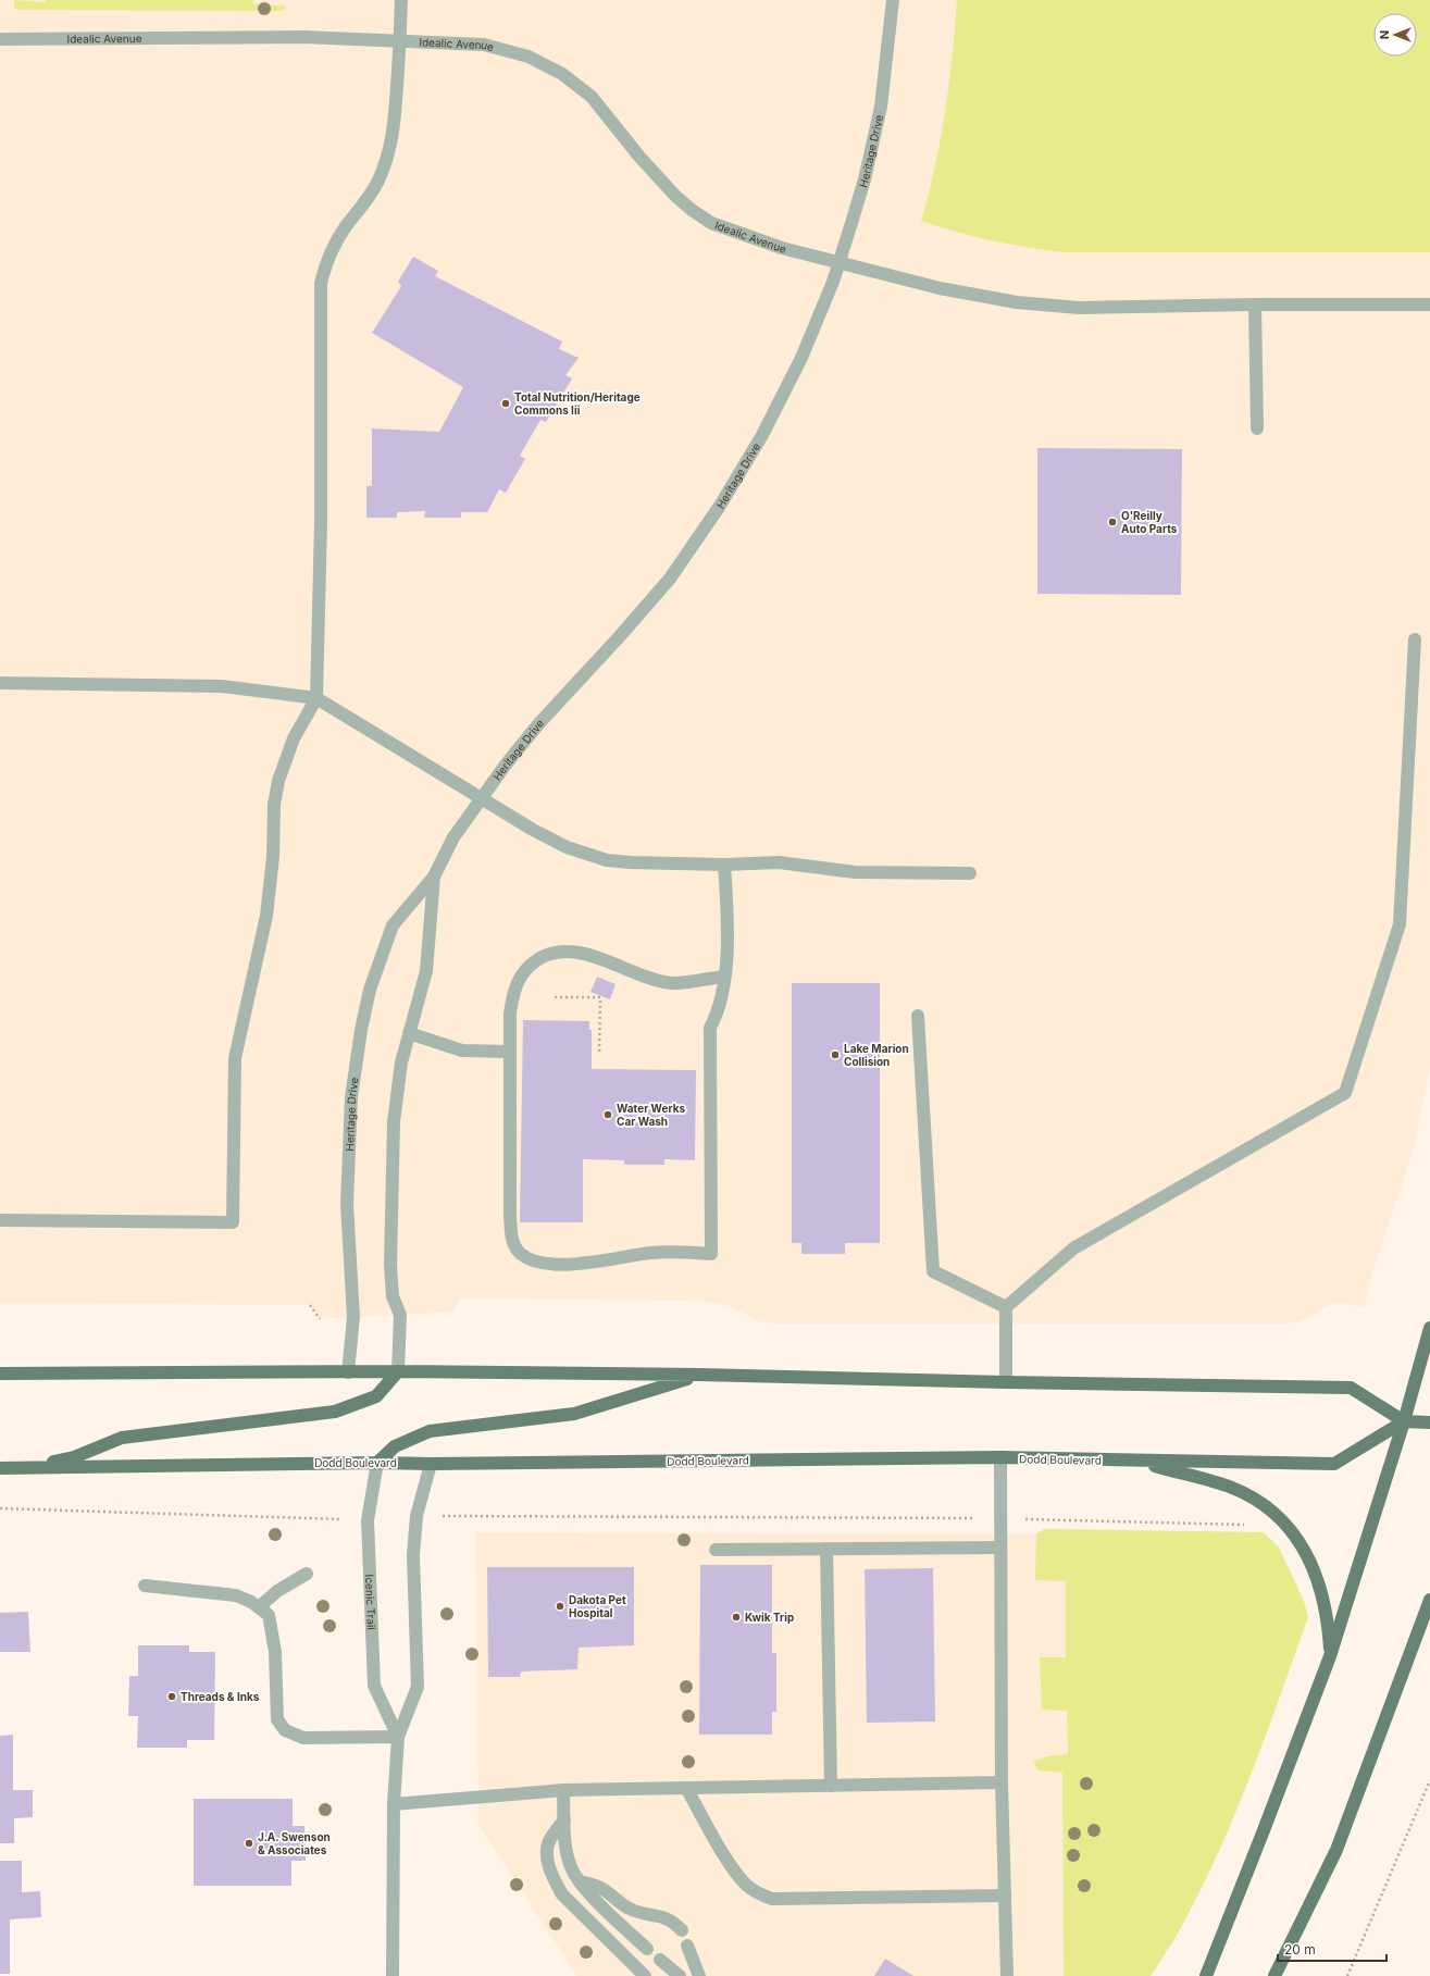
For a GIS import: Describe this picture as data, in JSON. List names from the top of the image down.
{
  "streets": {
    "main road": ["Dodd Boulevard"],
    "street": ["Idealic Avenue", "Heritage Drive", "Icenic Trail"]
  },
  "crossings": [
    ["Idealic Avenue", "Heritage Drive"],
    ["Dodd Boulevard", "Icenic Trail"]
  ],
  "places": [
    "Total Nutrition/Heritage Commons Iii",
    "O'Reilly Auto Parts",
    "Lake Marion Collision",
    "Water Werks Car Wash",
    "Dakota Pet Hospital",
    "Kwik Trip",
    "Threads & Inks",
    "J.A. Swenson & Associates"
  ],
  "scale_bar": "20 m",
  "north": "left"
}
